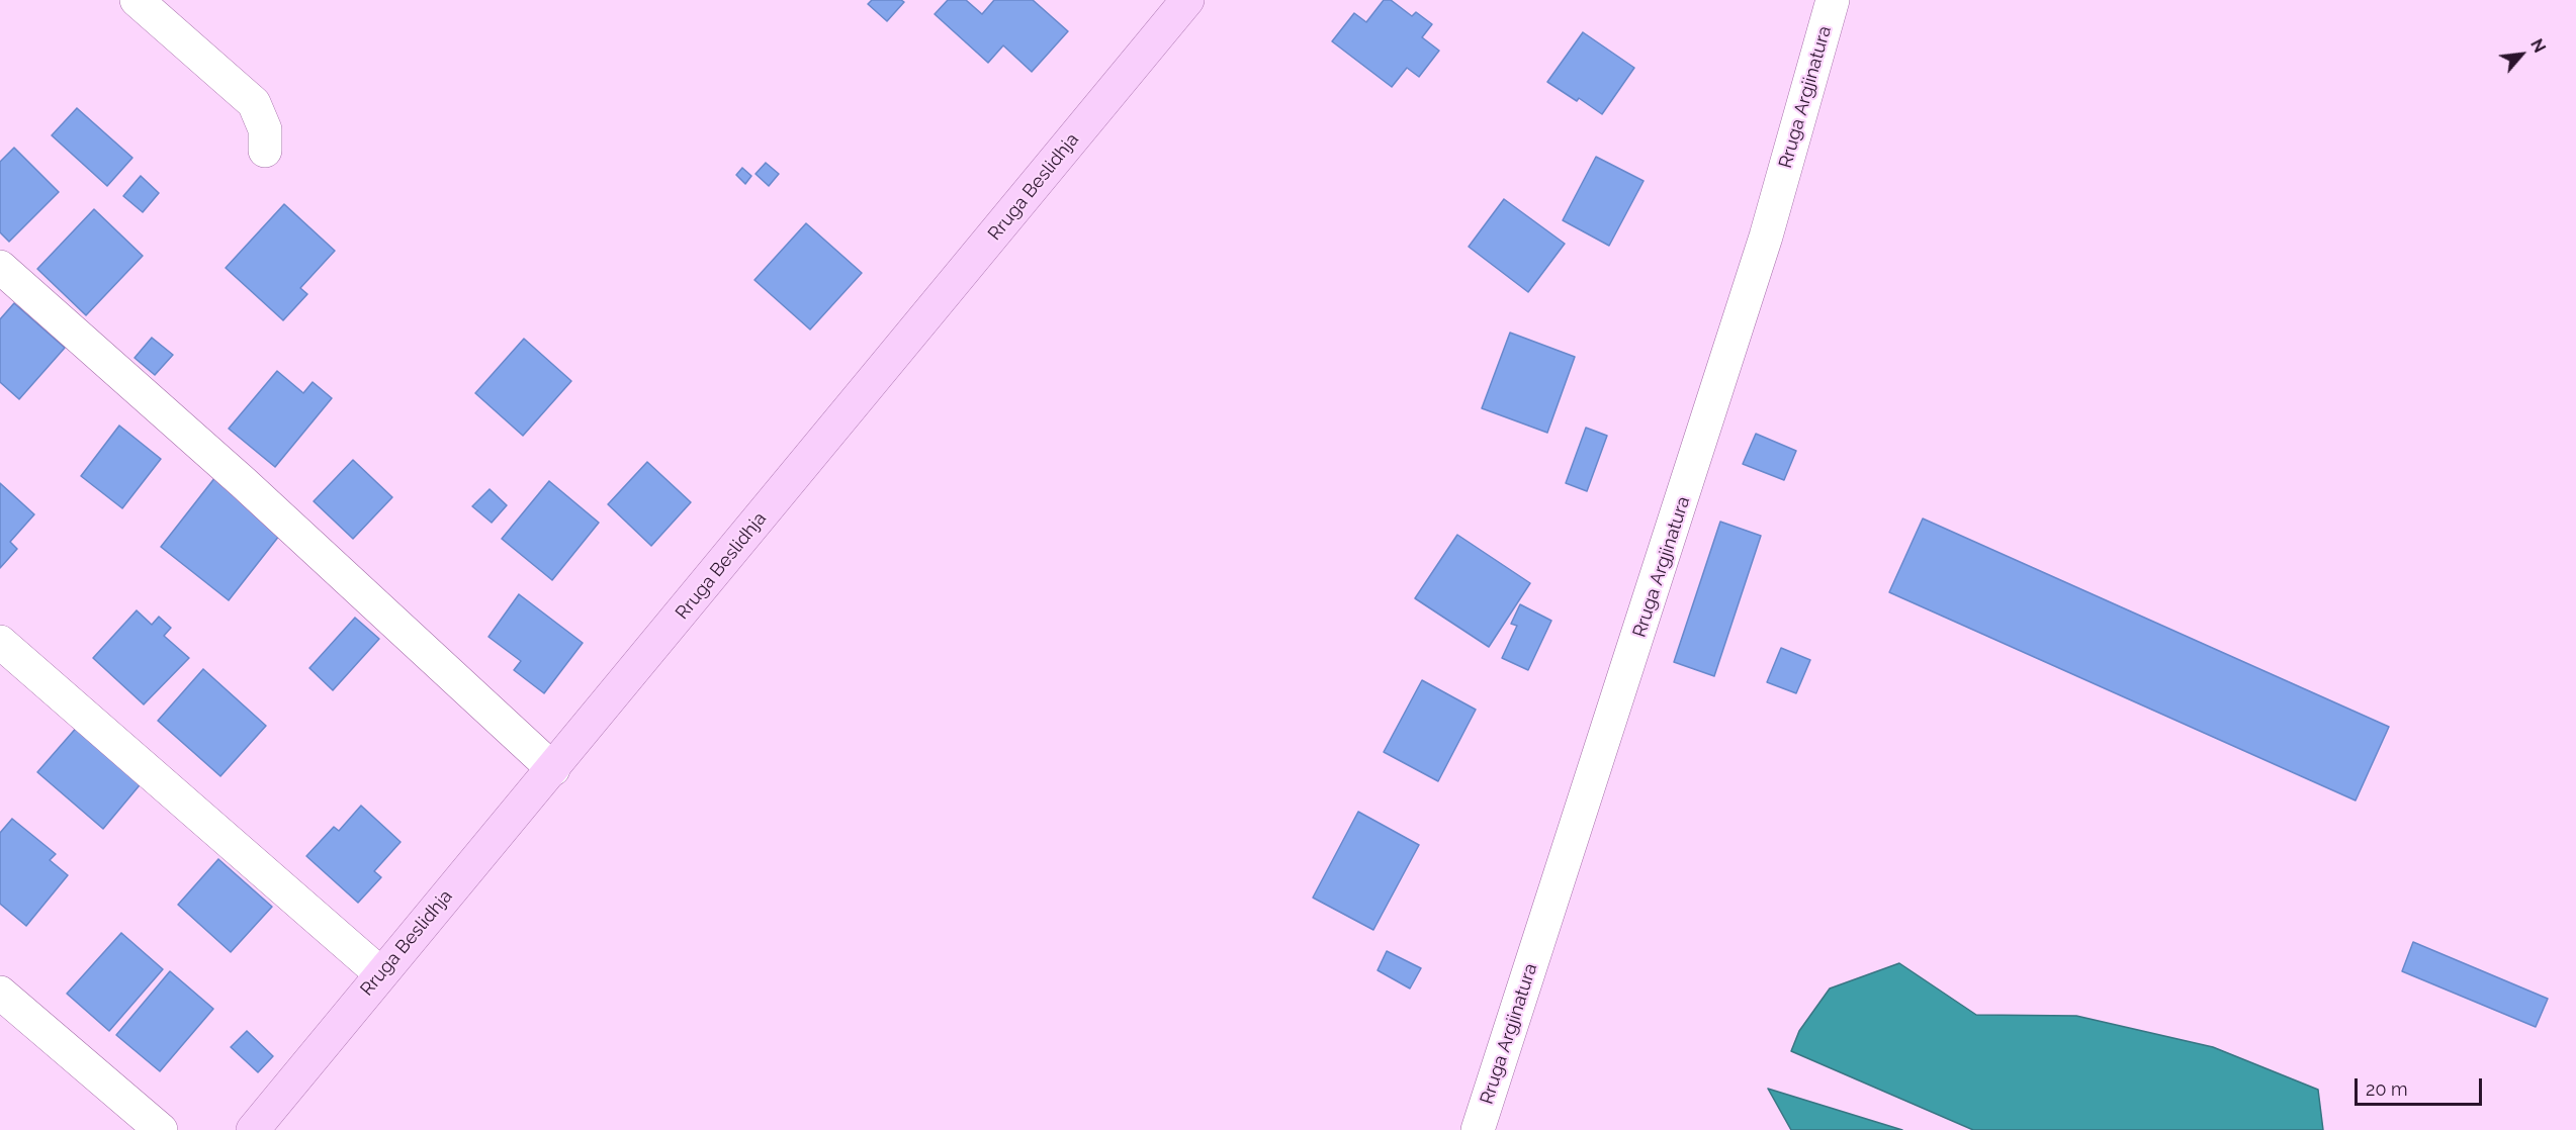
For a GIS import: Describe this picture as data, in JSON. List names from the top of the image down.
{
  "streets": {
    "main road": ["Rruga Beslidhja"],
    "street": ["Rruga Argjinatura"]
  },
  "scale_bar": "20 m",
  "north": "top right"
}
